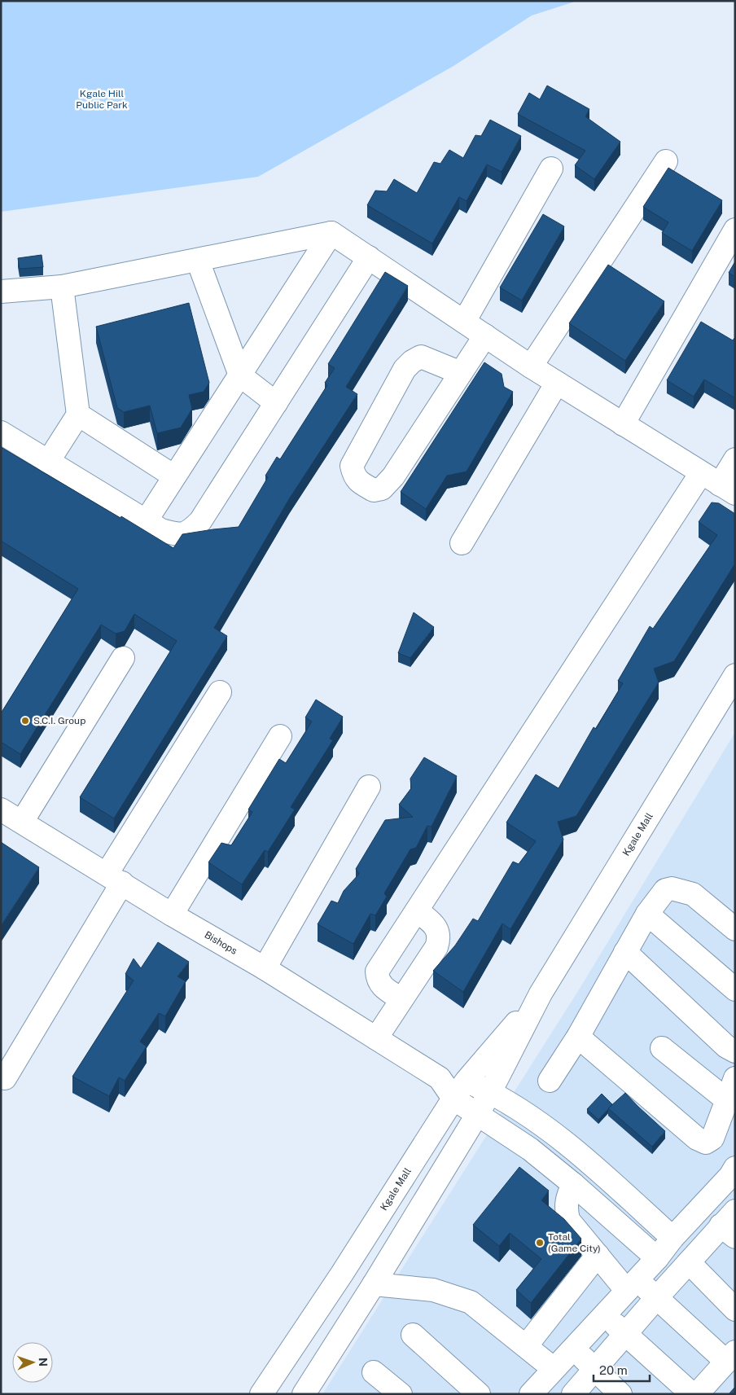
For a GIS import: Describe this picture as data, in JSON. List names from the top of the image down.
{
  "streets": {
    "street": ["Kgale Mall", "Bishops"]
  },
  "crossings": [
    ["Kgale Mall", "Bishops"]
  ],
  "parks": ["Kgale Hill Public Park"],
  "places": ["S.C.I. Group", "Total (Game City)"],
  "scale_bar": "20 m",
  "north": "right"
}
